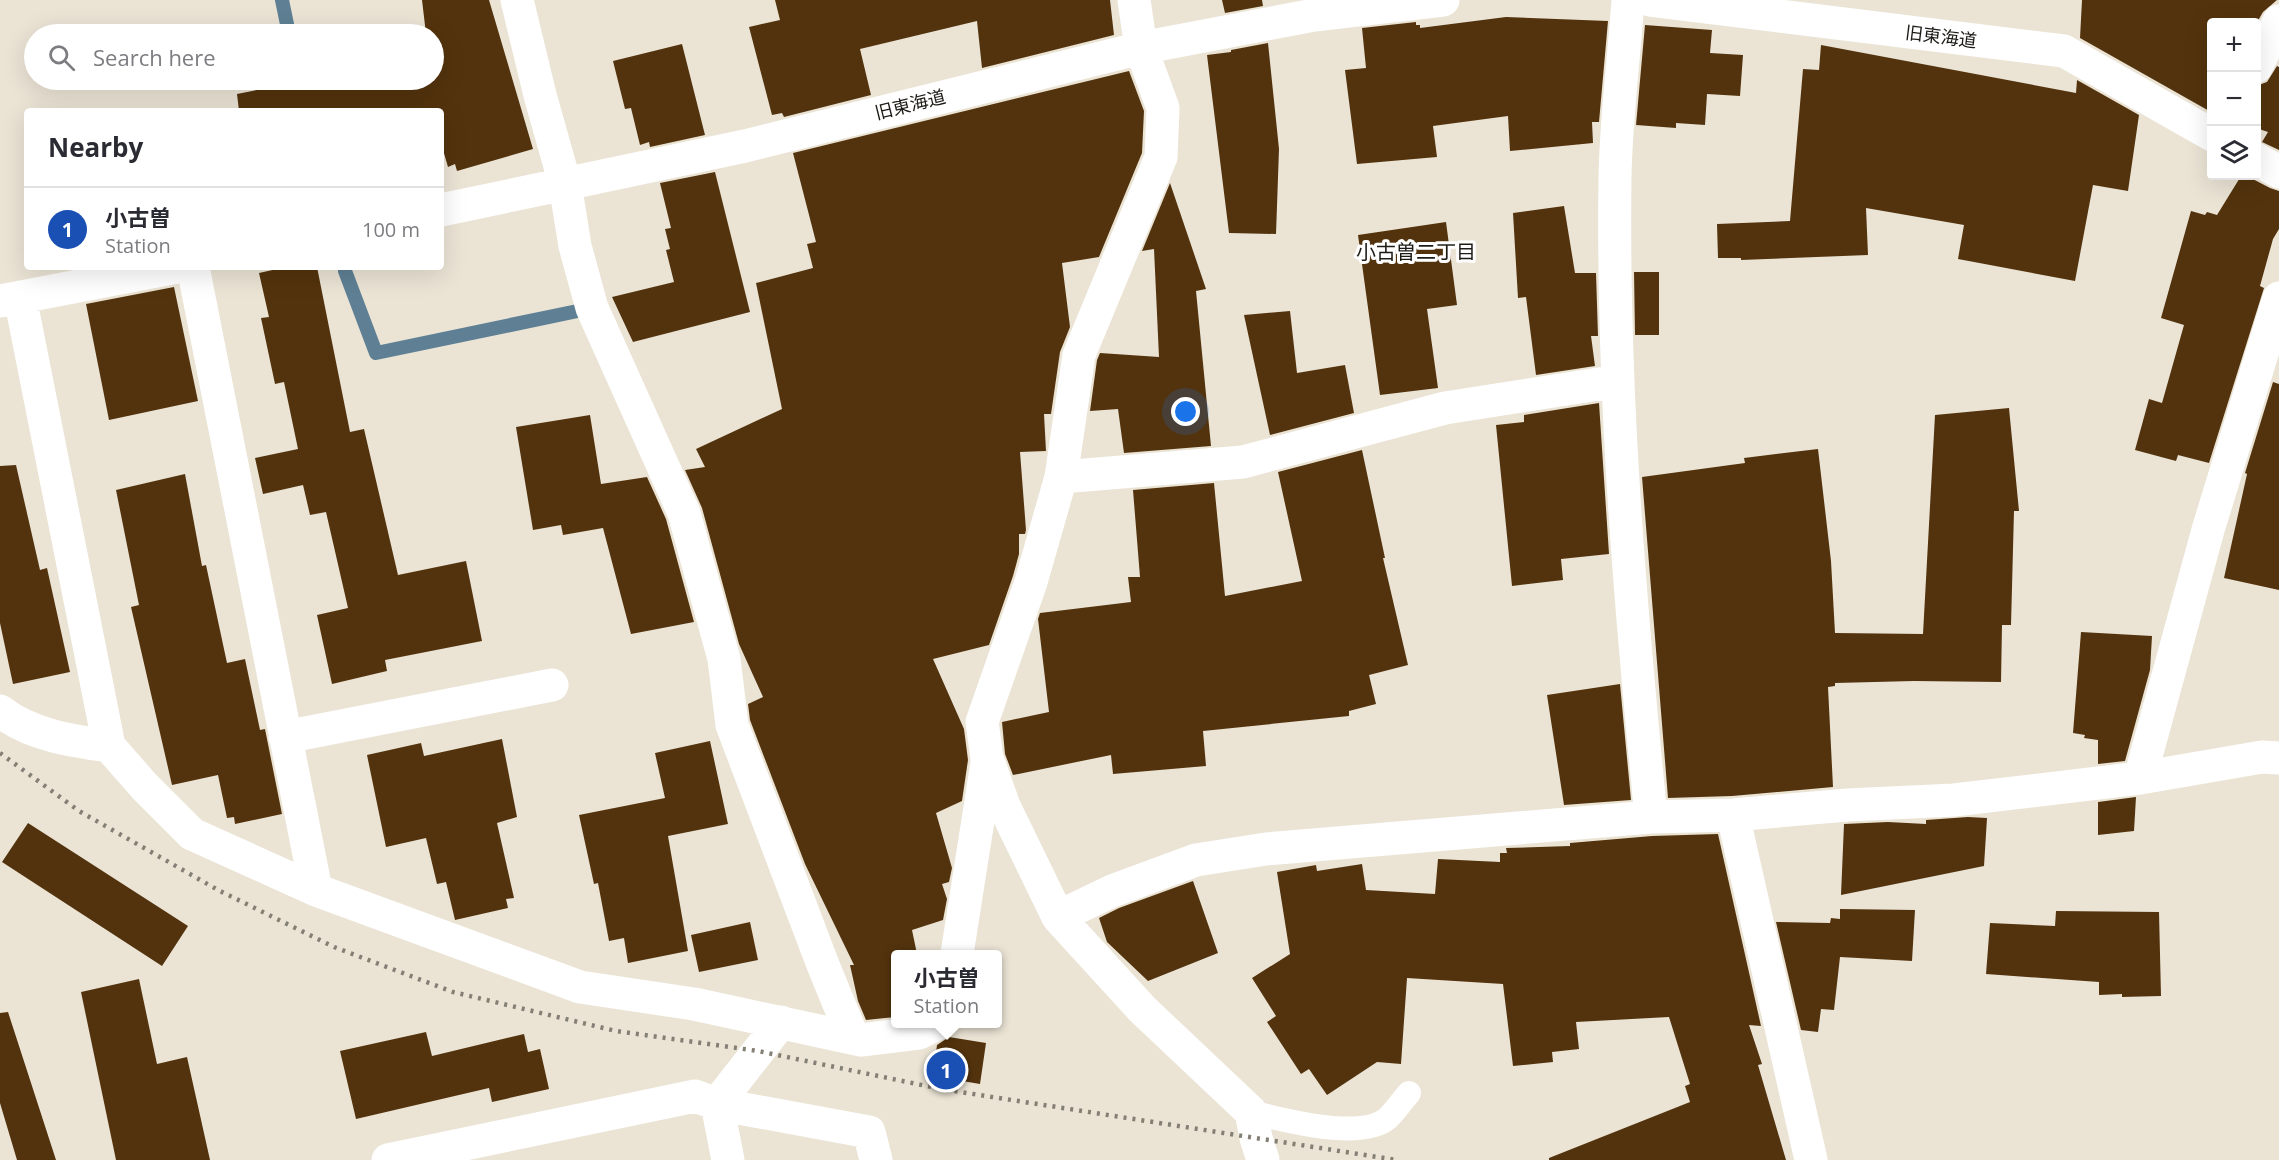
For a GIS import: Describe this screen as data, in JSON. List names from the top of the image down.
{
  "streets": {
    "street": ["旧東海道"]
  },
  "districts": ["小古曽二丁目"],
  "page": {
    "map_buttons": ["+", "−"],
    "search": "Search here",
    "heading": "Nearby",
    "list": [
      {
        "mark": "1",
        "name": "小古曽",
        "note": "Station",
        "value": "100 m"
      }
    ],
    "popup": ["小古曽", "Station"],
    "pins": "1"
  }
}
